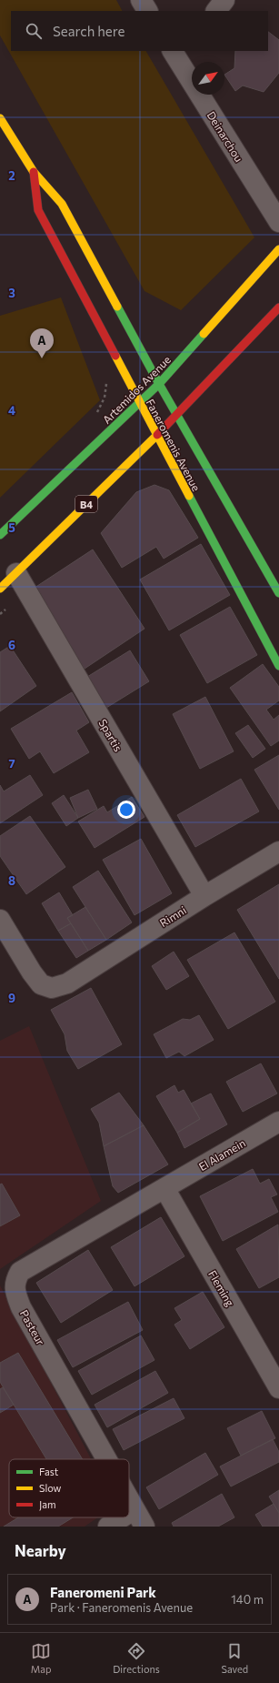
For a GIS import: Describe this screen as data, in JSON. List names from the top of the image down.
{
  "streets": {
    "main road": ["Artemidos Avenue", "Faneromenis Avenue", "B4"],
    "street": [
      "Deinarchou",
      "Spartis",
      "Rimni",
      "El Alamein",
      "Fleming",
      "Pasteur"
    ]
  },
  "crossings": [
    ["Artemidos Avenue", "Faneromenis Avenue"],
    ["Faneromenis Avenue", "B4"],
    ["B4", "Spartis"],
    ["Spartis", "Rimni"],
    ["El Alamein", "Fleming"],
    ["El Alamein", "Pasteur"],
    ["Fleming", "Pasteur"]
  ],
  "legend": ["Fast", "Slow", "Jam"],
  "north": "top right",
  "page": {
    "search": "Search here",
    "pins": "A",
    "heading": "Nearby",
    "list": [
      {
        "mark": "A",
        "name": "Faneromeni Park",
        "note": "Park · Faneromenis Avenue",
        "value": "140 m"
      }
    ],
    "nav": ["Map", "Directions", "Saved"]
  },
  "grid": {
    "rows": [
      "2",
      "3",
      "4",
      "5",
      "6",
      "7",
      "8",
      "9"
    ]
  }
}
